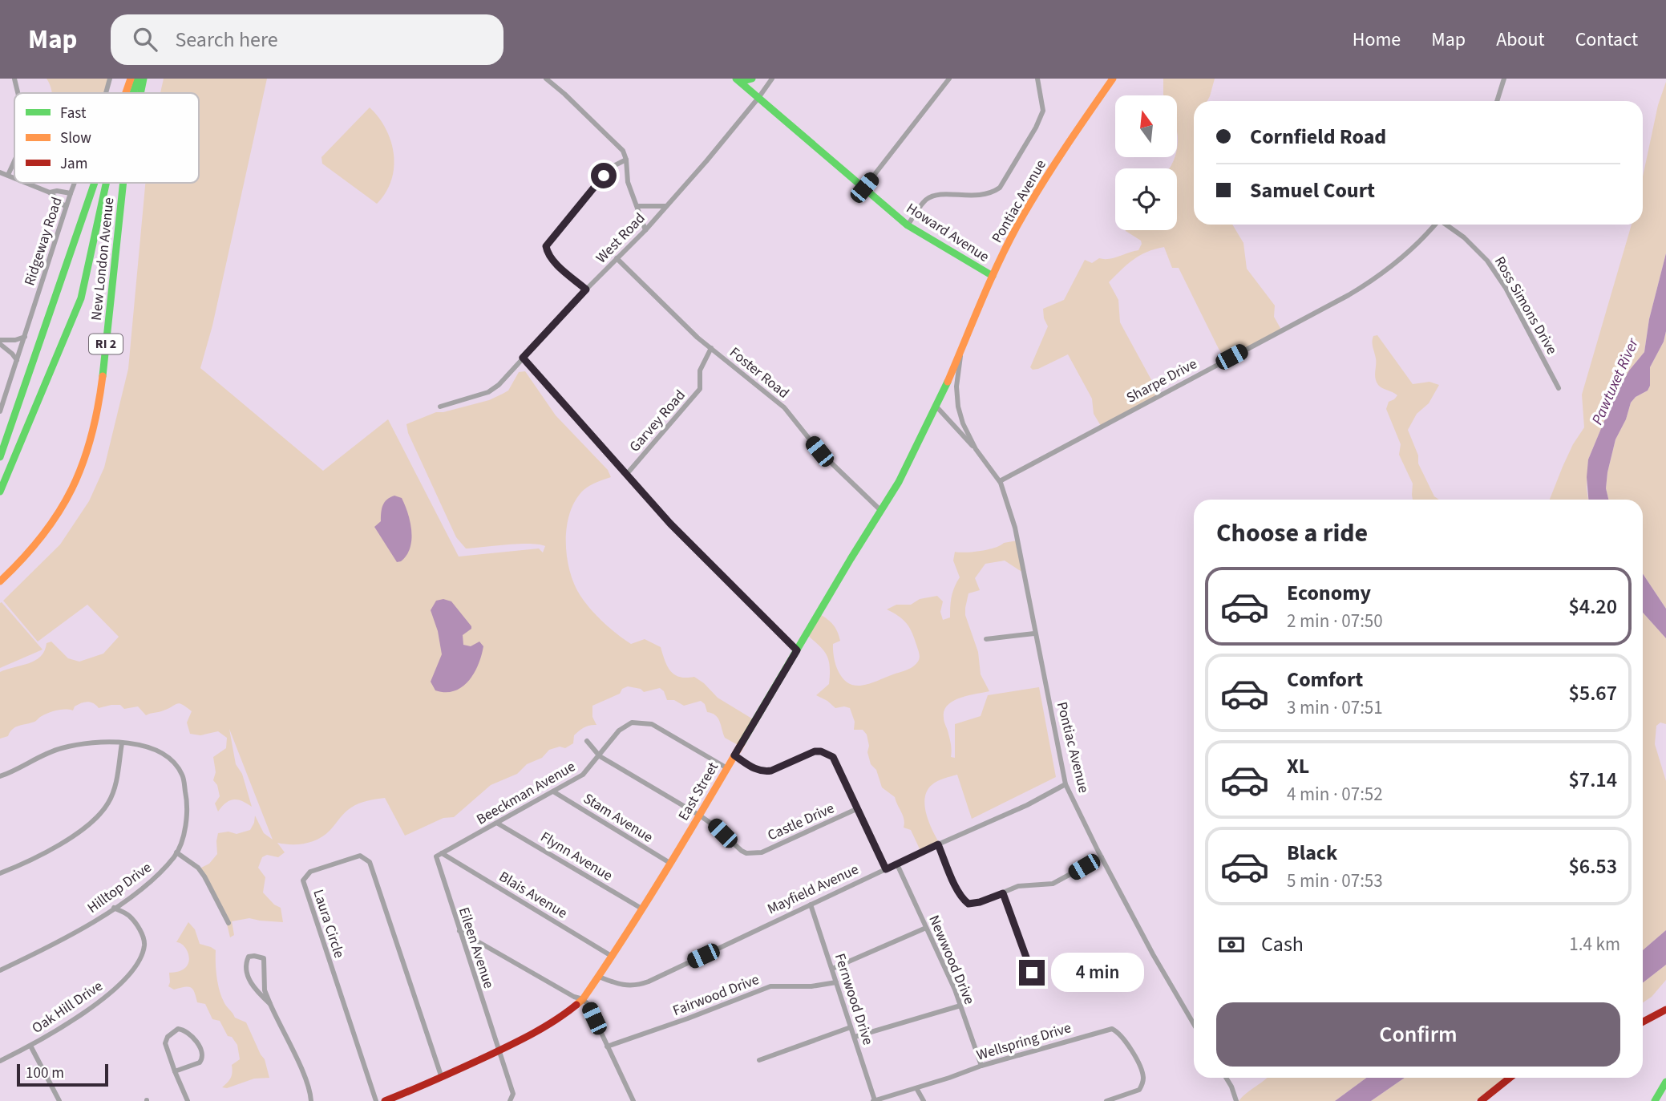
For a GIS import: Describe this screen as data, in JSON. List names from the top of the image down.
{
  "streets": {
    "main road": [
      "Pontiac Avenue",
      "Howard Avenue",
      "New London Avenue",
      "RI 2",
      "East Street"
    ],
    "street": [
      "West Road",
      "Ridgeway Road",
      "Ross Simons Drive",
      "Foster Road",
      "Sharpe Drive",
      "Garvey Road",
      "Beeckman Avenue",
      "Stam Avenue",
      "Castle Drive",
      "Flynn Avenue",
      "Hilltop Drive",
      "Mayfield Avenue",
      "Blais Avenue",
      "Laura Circle",
      "Eileen Avenue",
      "Newwood Drive",
      "Fairwood Drive",
      "Fernwood Drive",
      "Oak Hill Drive",
      "Wellspring Drive"
    ]
  },
  "crossings": [
    ["Pontiac Avenue", "Howard Avenue"],
    ["Pontiac Avenue", "Sharpe Drive"],
    ["Pontiac Avenue", "East Street"],
    ["Pontiac Avenue", "Mayfield Avenue"],
    ["Howard Avenue", "West Road"],
    ["West Road", "Foster Road"],
    ["Foster Road", "Garvey Road"],
    ["Foster Road", "East Street"],
    ["East Street", "Beeckman Avenue"],
    ["East Street", "Stam Avenue"],
    ["East Street", "Castle Drive"],
    ["East Street", "Flynn Avenue"],
    ["East Street", "Mayfield Avenue"],
    ["East Street", "Blais Avenue"],
    ["Beeckman Avenue", "Stam Avenue"],
    ["Beeckman Avenue", "Castle Drive"],
    ["Beeckman Avenue", "Flynn Avenue"],
    ["Beeckman Avenue", "Blais Avenue"],
    ["Beeckman Avenue", "Eileen Avenue"],
    ["Hilltop Drive", "Oak Hill Drive"],
    ["Mayfield Avenue", "Newwood Drive"],
    ["Mayfield Avenue", "Fernwood Drive"],
    ["Blais Avenue", "Eileen Avenue"],
    ["Newwood Drive", "Wellspring Drive"],
    ["Fairwood Drive", "Fernwood Drive"],
    ["Fernwood Drive", "Wellspring Drive"]
  ],
  "water": ["Pawtuxet River"],
  "legend": ["Fast", "Slow", "Jam"],
  "scale_bar": "100 m",
  "north": "top",
  "page": {
    "header": "Map",
    "search": "Search here",
    "nav": [
      "Home",
      "Map",
      "About",
      "Contact"
    ],
    "banner": ["Cornfield Road", "Samuel Court"],
    "heading": "Choose a ride",
    "list": [
      {
        "name": "Economy",
        "note": "2 min · 07:50",
        "value": "$4.20"
      },
      {
        "name": "Comfort",
        "note": "3 min · 07:51",
        "value": "$5.67"
      },
      {
        "name": "XL",
        "note": "4 min · 07:52",
        "value": "$7.14"
      },
      {
        "name": "Black",
        "note": "5 min · 07:53",
        "value": "$6.53"
      }
    ],
    "pay": ["Cash", "1.4 km"],
    "bubble": "4 min",
    "buttons": "Confirm",
    "scale": "100 m"
  }
}
